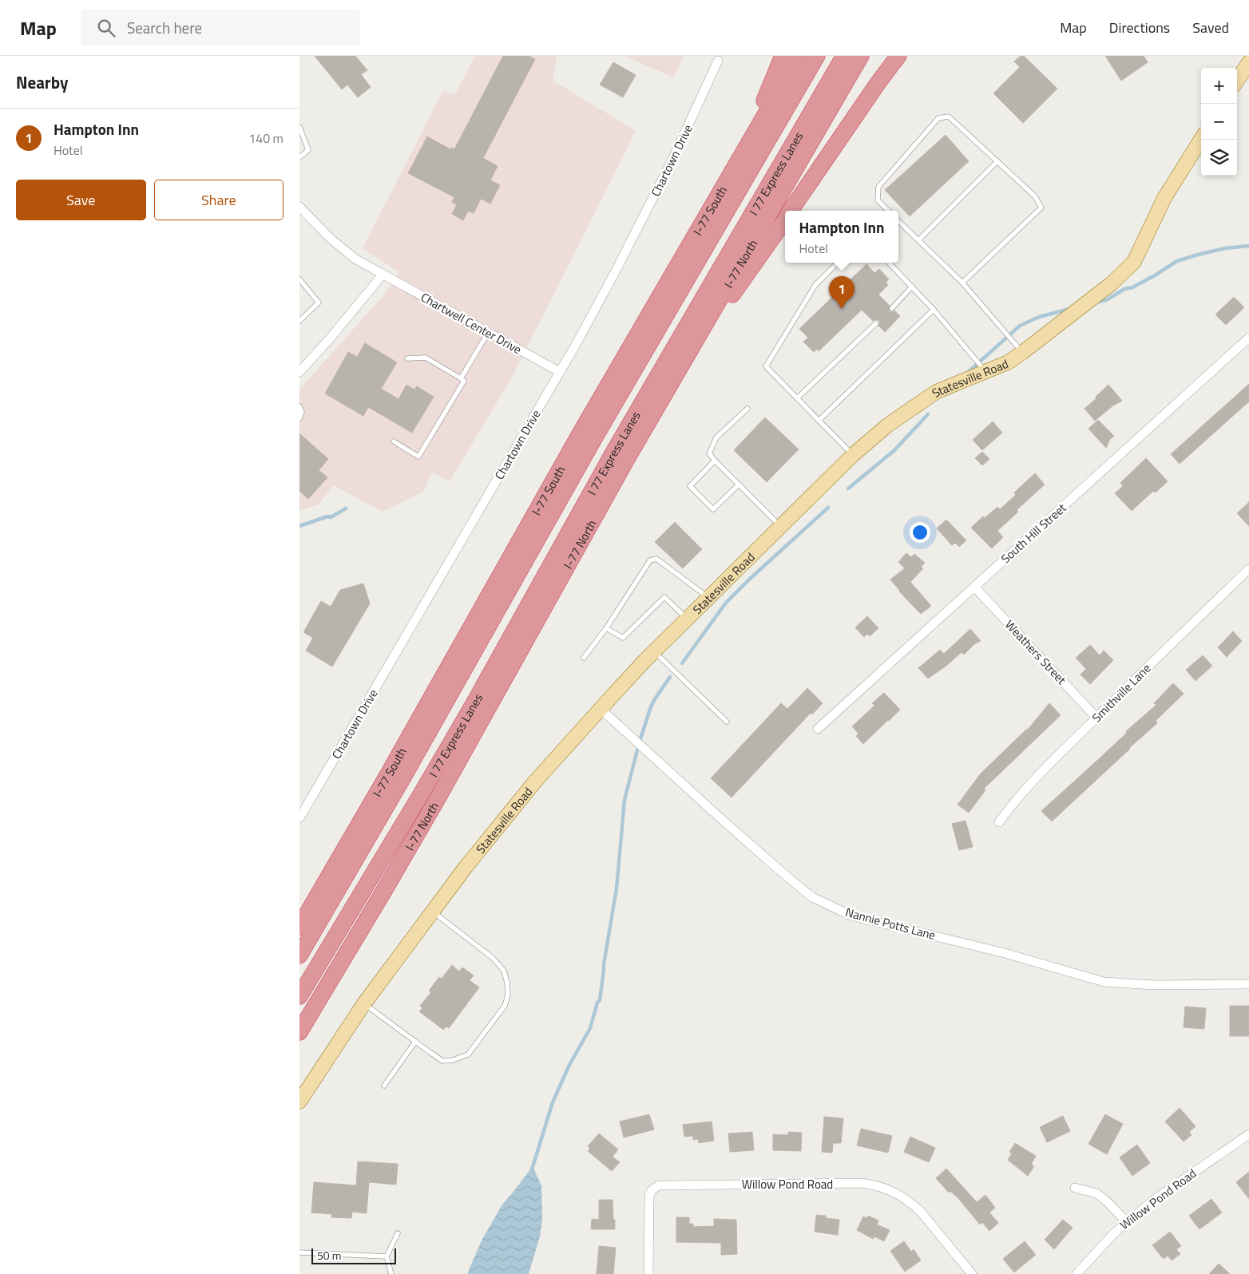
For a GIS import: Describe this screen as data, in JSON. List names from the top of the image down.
{
  "streets": {
    "highway": ["I 77 Express Lanes", "I-77 South", "I-77 North"],
    "main road": ["Statesville Road"],
    "street": [
      "Chartown Drive",
      "Chartwell Center Drive",
      "South Hill Street",
      "Weathers Street",
      "Smithville Lane",
      "Nannie Potts Lane",
      "Willow Pond Road"
    ]
  },
  "crossings": [
    ["Chartown Drive", "Chartwell Center Drive"],
    ["Statesville Road", "Nannie Potts Lane"],
    ["South Hill Street", "Weathers Street"],
    ["Weathers Street", "Smithville Lane"]
  ],
  "scale_bar": "50 m",
  "page": {
    "header": "Map",
    "search": "Search here",
    "nav": ["Map", "Directions", "Saved"],
    "heading": "Nearby",
    "map_buttons": ["+", "−"],
    "list": [
      {
        "mark": "1",
        "name": "Hampton Inn",
        "note": "Hotel",
        "value": "140 m"
      }
    ],
    "buttons": ["Save", "Share"],
    "popup": ["Hampton Inn", "Hotel"],
    "pins": "1",
    "scale": "50 m"
  }
}
